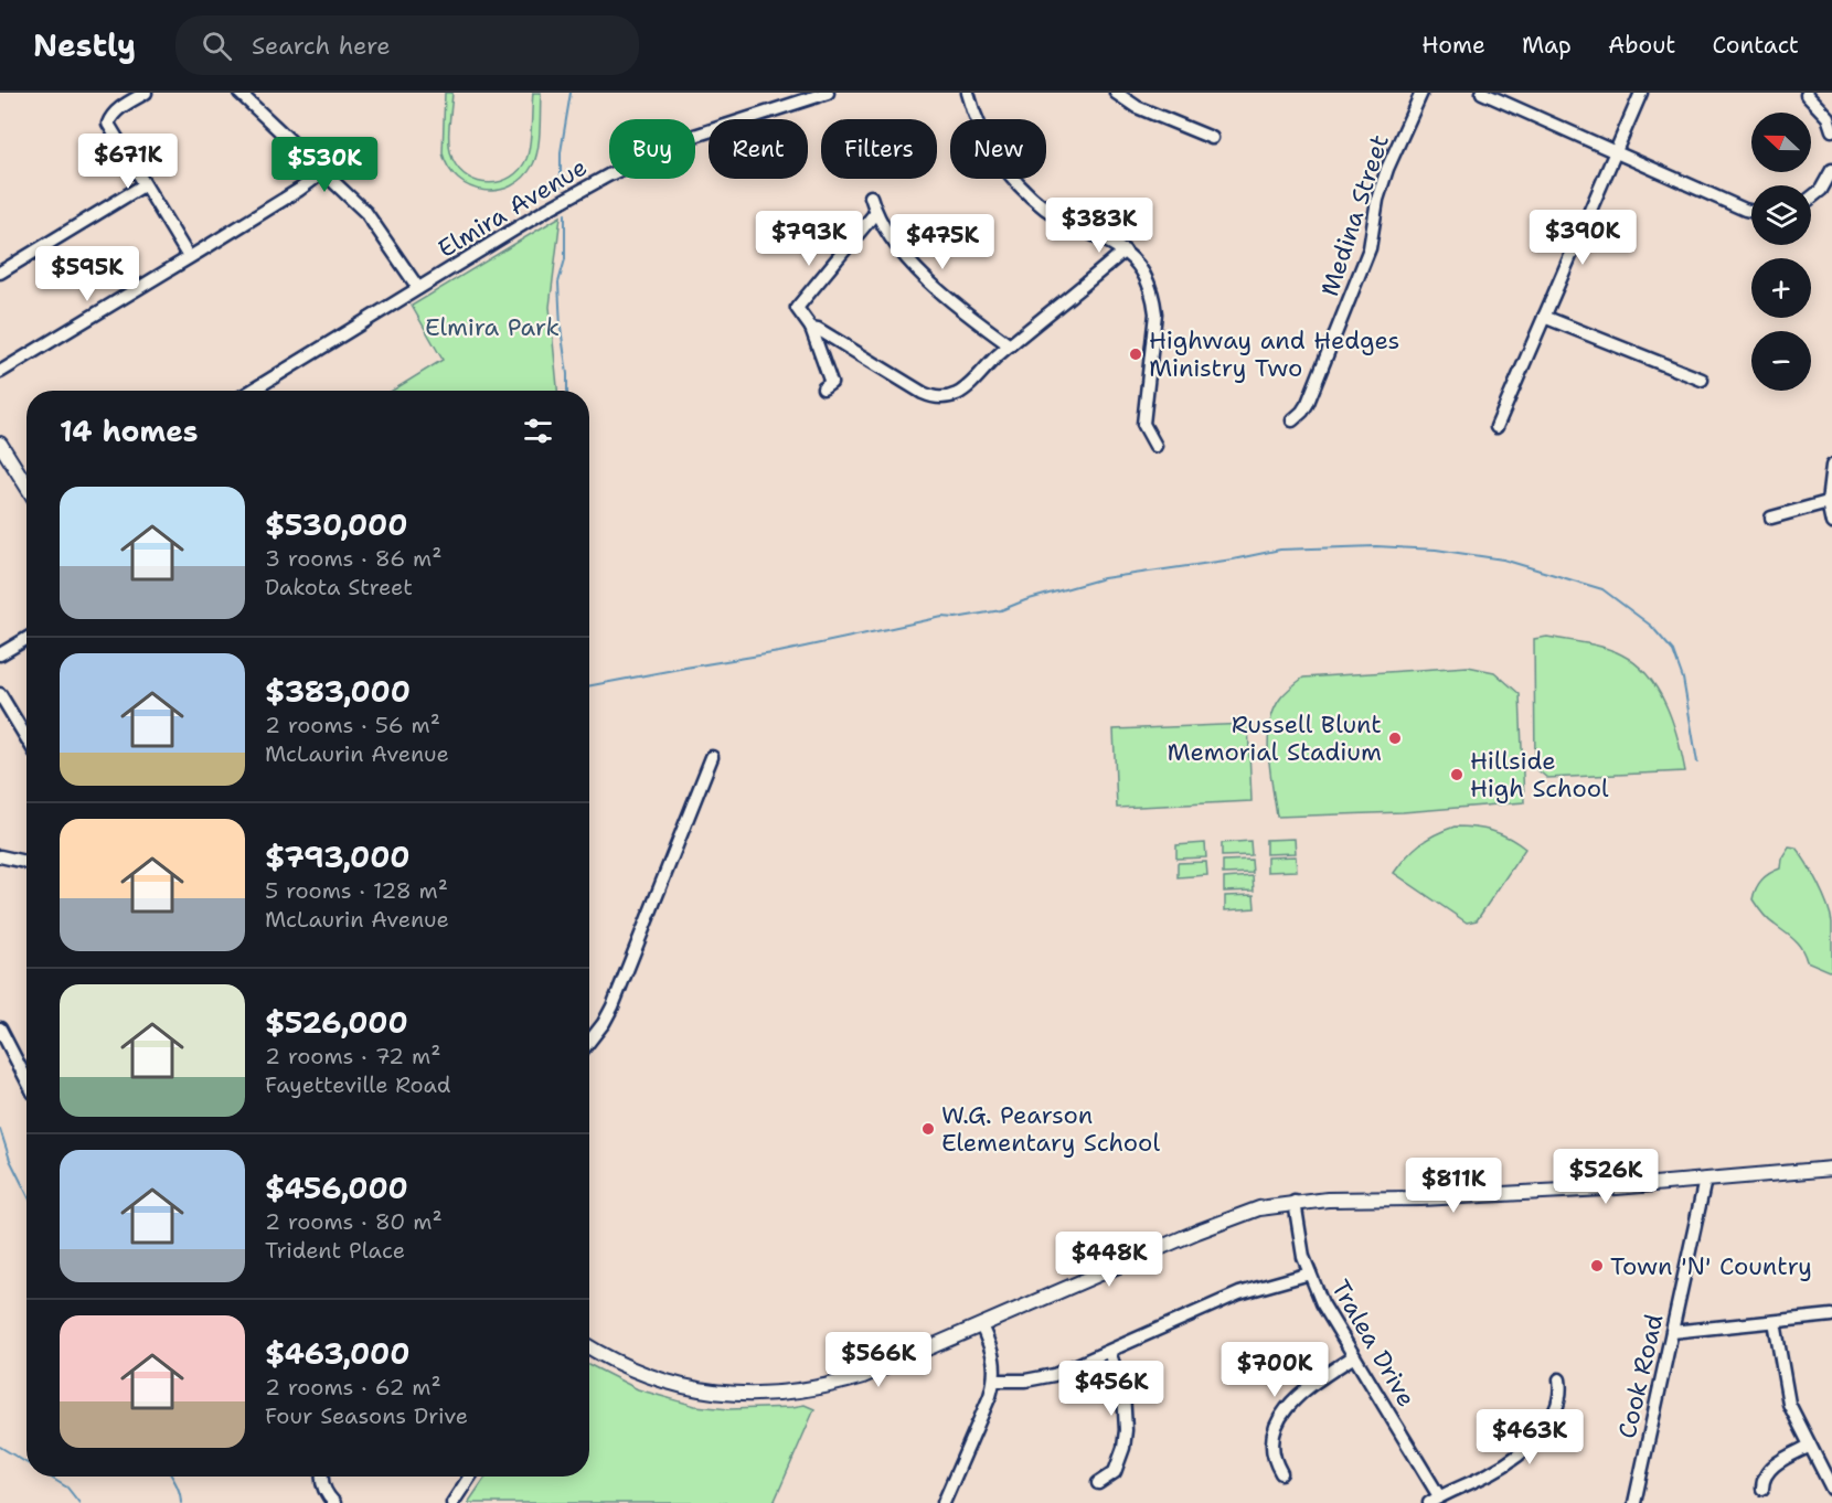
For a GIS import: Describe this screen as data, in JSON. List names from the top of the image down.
{
  "streets": {
    "street": [
      "Elmira Avenue",
      "Medina Street",
      "Tralea Drive",
      "Cook Road"
    ]
  },
  "parks": ["Elmira Park"],
  "places": [
    "Highway and Hedges Ministry Two",
    "Russell Blunt Memorial Stadium",
    "Hillside High School",
    "W.G. Pearson Elementary School",
    "Town 'N' Country"
  ],
  "north": "left",
  "page": {
    "header": "Nestly",
    "search": "Search here",
    "nav": [
      "Home",
      "Map",
      "About",
      "Contact"
    ],
    "map_buttons": ["+", "−"],
    "chip": [
      "Buy",
      "Rent",
      "Filters",
      "New"
    ],
    "price": [
      "$671K",
      "$530K",
      "$383K",
      "$390K",
      "$793K",
      "$475K",
      "$595K",
      "$526K",
      "$811K",
      "$448K",
      "$566K",
      "$700K",
      "$456K",
      "$463K"
    ],
    "heading": "14 homes",
    "list": [
      {
        "name": "$530,000",
        "note": "3 rooms · 86 m² · Dakota Street"
      },
      {
        "name": "$383,000",
        "note": "2 rooms · 56 m² · McLaurin Avenue"
      },
      {
        "name": "$793,000",
        "note": "5 rooms · 128 m² · McLaurin Avenue"
      },
      {
        "name": "$526,000",
        "note": "2 rooms · 72 m² · Fayetteville Road"
      },
      {
        "name": "$456,000",
        "note": "2 rooms · 80 m² · Trident Place"
      },
      {
        "name": "$463,000",
        "note": "2 rooms · 62 m² · Four Seasons Drive"
      }
    ]
  }
}
